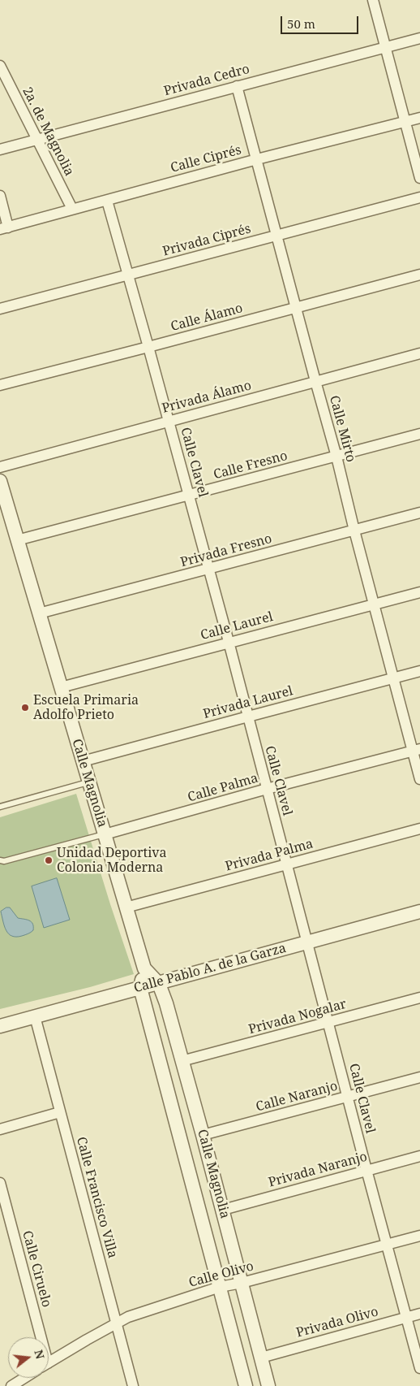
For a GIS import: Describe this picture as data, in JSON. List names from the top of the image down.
{
  "streets": {
    "street": [
      "Privada Cedro",
      "2a. de Magnolia",
      "Calle Ciprés",
      "Privada Ciprés",
      "Calle Álamo",
      "Privada Álamo",
      "Calle Mirto",
      "Calle Clavel",
      "Calle Fresno",
      "Privada Fresno",
      "Calle Laurel",
      "Privada Laurel",
      "Calle Magnolia",
      "Calle Palma",
      "Privada Palma",
      "Calle Pablo A. de la Garza",
      "Privada Nogalar",
      "Calle Naranjo",
      "Privada Naranjo",
      "Calle Francisco Villa",
      "Calle Ciruelo",
      "Calle Olivo",
      "Privada Olivo"
    ]
  },
  "crossings": [
    ["Privada Cedro", "2a. de Magnolia"],
    ["Privada Cedro", "Calle Mirto"],
    ["2a. de Magnolia", "Calle Ciprés"],
    ["Calle Ciprés", "Calle Mirto"],
    ["Calle Ciprés", "Calle Clavel"],
    ["Privada Ciprés", "Calle Mirto"],
    ["Privada Ciprés", "Calle Clavel"],
    ["Calle Álamo", "Calle Mirto"],
    ["Calle Álamo", "Calle Clavel"],
    ["Privada Álamo", "Calle Mirto"],
    ["Privada Álamo", "Calle Clavel"],
    ["Calle Mirto", "Calle Fresno"],
    ["Calle Mirto", "Privada Fresno"],
    ["Calle Mirto", "Calle Laurel"],
    ["Calle Mirto", "Privada Laurel"],
    ["Calle Mirto", "Calle Palma"],
    ["Calle Clavel", "Calle Fresno"],
    ["Calle Clavel", "Privada Fresno"],
    ["Calle Clavel", "Calle Laurel"],
    ["Calle Clavel", "Privada Laurel"],
    ["Calle Clavel", "Calle Palma"],
    ["Calle Clavel", "Privada Palma"],
    ["Calle Clavel", "Calle Pablo A. de la Garza"],
    ["Calle Clavel", "Privada Nogalar"],
    ["Calle Clavel", "Calle Naranjo"],
    ["Calle Clavel", "Privada Naranjo"],
    ["Calle Clavel", "Calle Olivo"],
    ["Calle Clavel", "Privada Olivo"],
    ["Calle Fresno", "Calle Magnolia"],
    ["Privada Fresno", "Calle Magnolia"],
    ["Calle Laurel", "Calle Magnolia"],
    ["Privada Laurel", "Calle Magnolia"],
    ["Calle Magnolia", "Calle Palma"],
    ["Calle Magnolia", "Privada Palma"],
    ["Calle Magnolia", "Calle Pablo A. de la Garza"],
    ["Calle Magnolia", "Privada Nogalar"],
    ["Calle Magnolia", "Calle Naranjo"],
    ["Calle Magnolia", "Privada Naranjo"],
    ["Calle Magnolia", "Calle Olivo"],
    ["Calle Magnolia", "Privada Olivo"],
    ["Calle Pablo A. de la Garza", "Calle Francisco Villa"],
    ["Calle Francisco Villa", "Calle Olivo"]
  ],
  "places": ["Escuela Primaria Adolfo Prieto", "Unidad Deportiva Colonia Moderna"],
  "scale_bar": "50 m",
  "north": "right"
}
